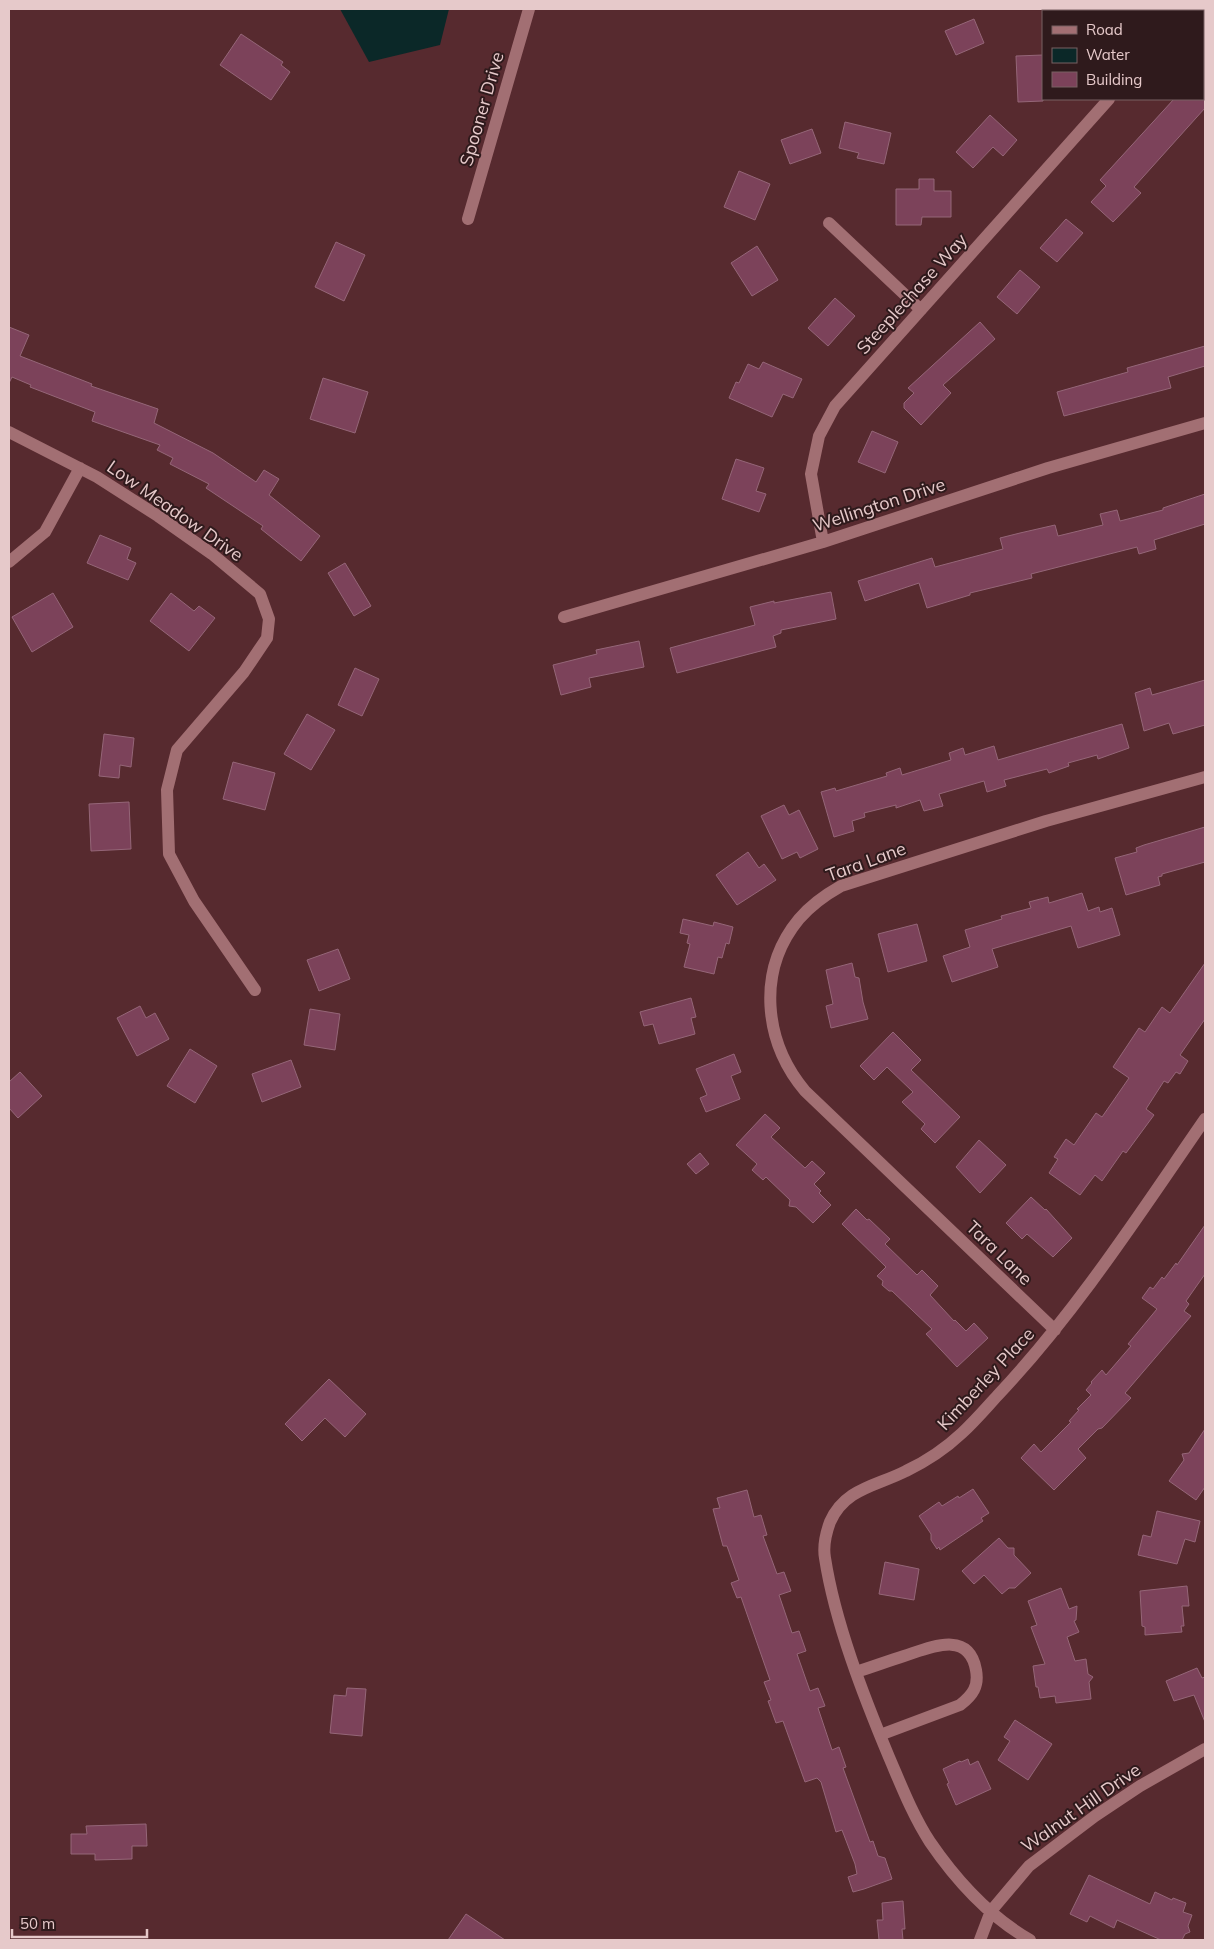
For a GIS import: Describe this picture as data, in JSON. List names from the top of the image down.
{
  "streets": {
    "street": [
      "Spooner Drive",
      "Steeplechase Way",
      "Wellington Drive",
      "Low Meadow Drive",
      "Tara Lane",
      "Kimberley Place",
      "Walnut Hill Drive"
    ]
  },
  "crossings": [
    ["Steeplechase Way", "Wellington Drive"],
    ["Tara Lane", "Kimberley Place"],
    ["Kimberley Place", "Walnut Hill Drive"]
  ],
  "legend": ["Road", "Water", "Building"],
  "scale_bar": "50 m"
}
